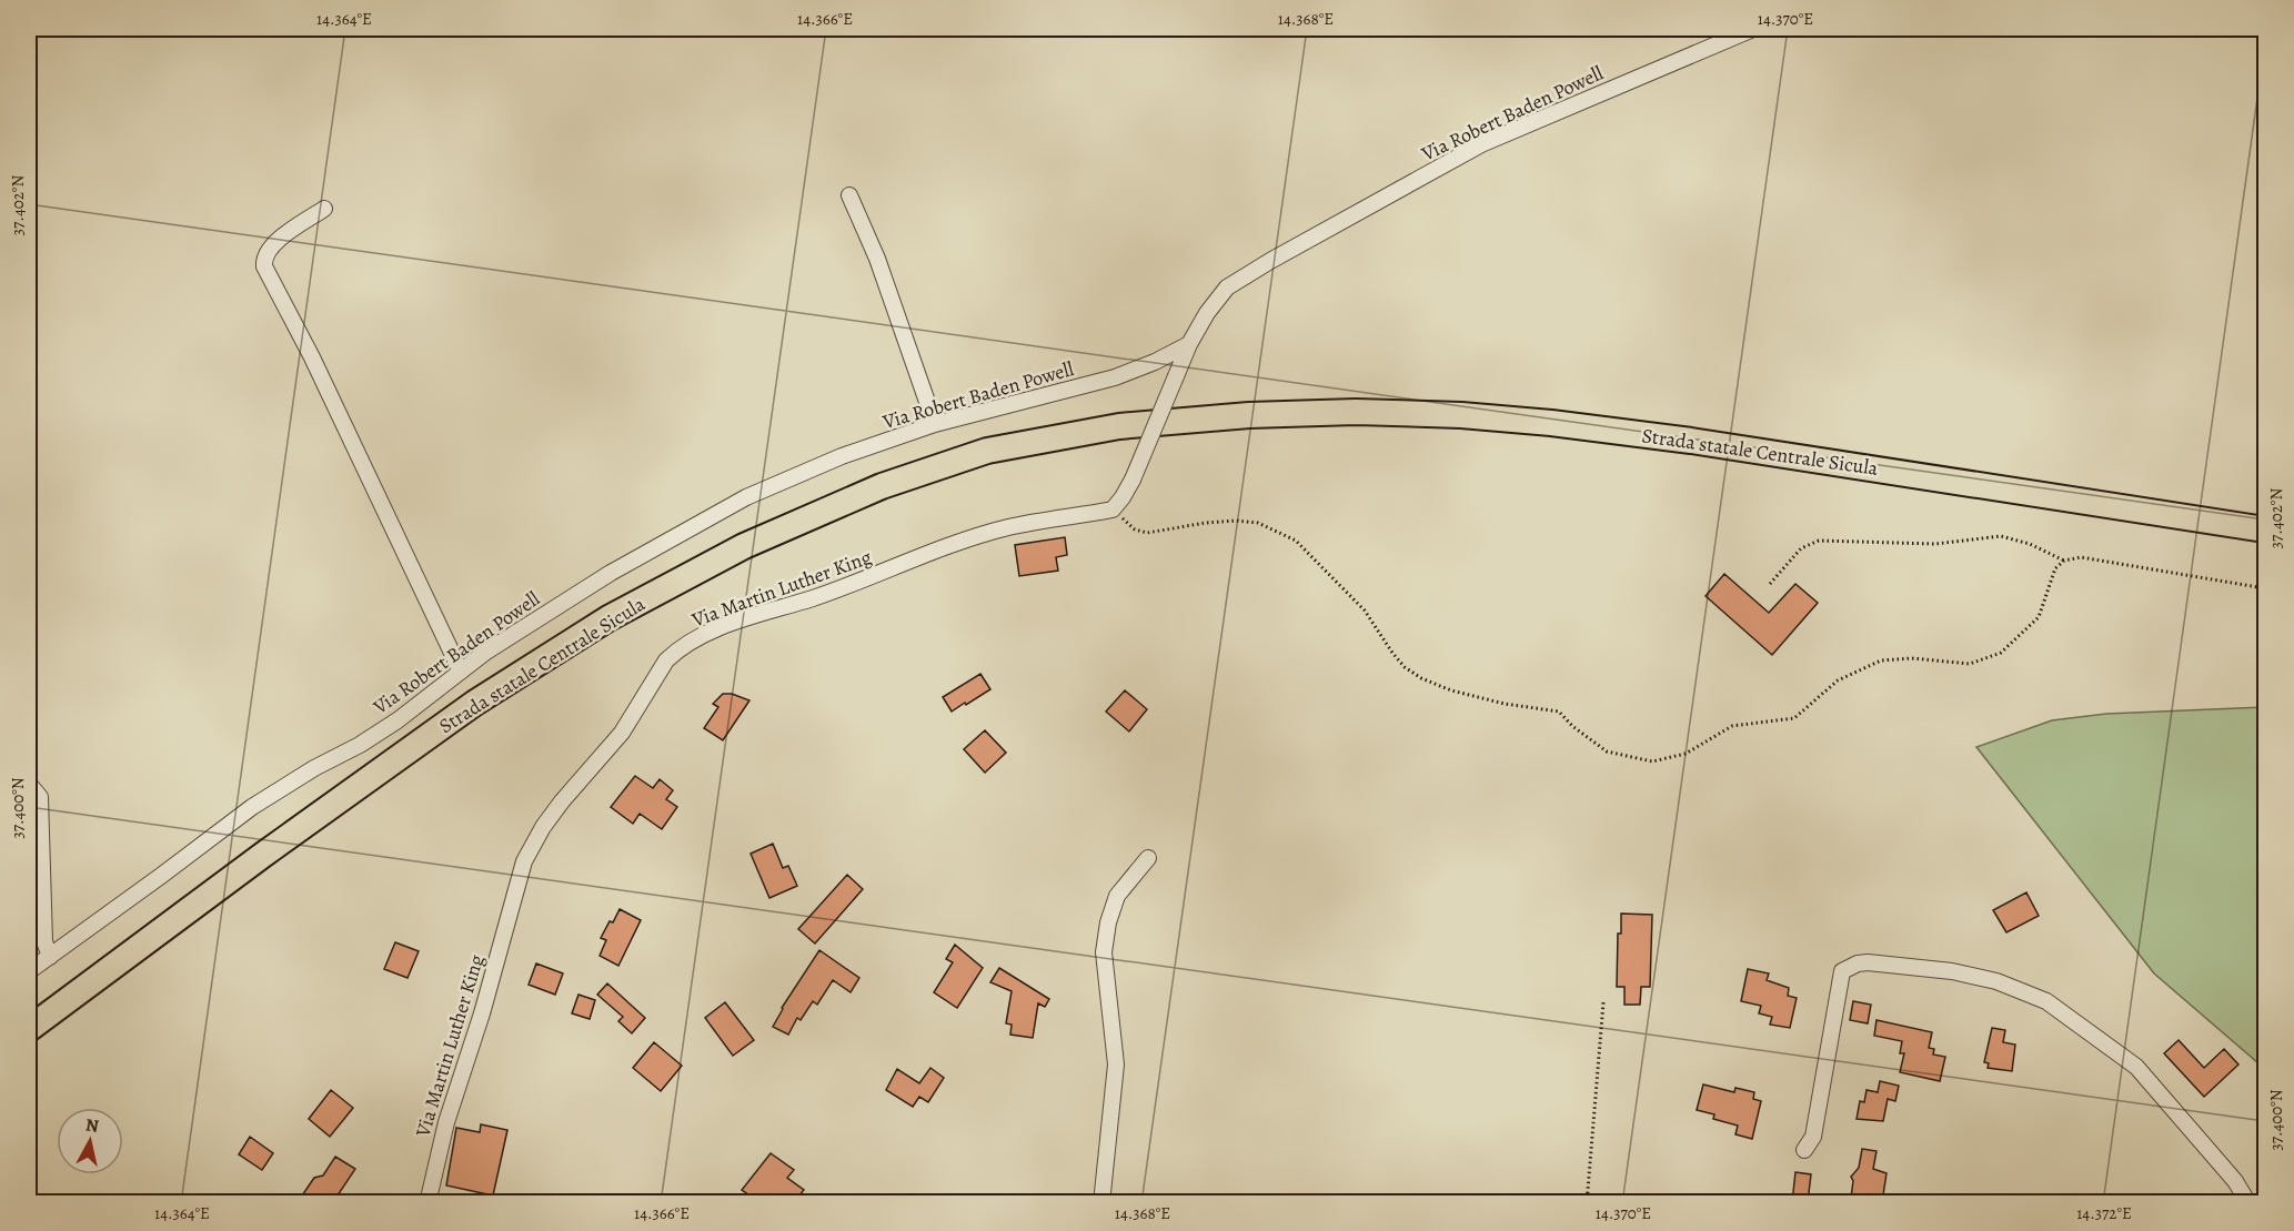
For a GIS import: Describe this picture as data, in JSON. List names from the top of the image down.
{
  "streets": {
    "main road": ["Strada statale Centrale Sicula"],
    "street": ["Via Robert Baden Powell", "Via Martin Luther King"]
  },
  "north": "top",
  "coordinates": [
    "14.364°E",
    "14.366°E",
    "14.368°E",
    "14.370°E",
    "37.402°N",
    "37.400°N",
    "14.372°E"
  ]
}
